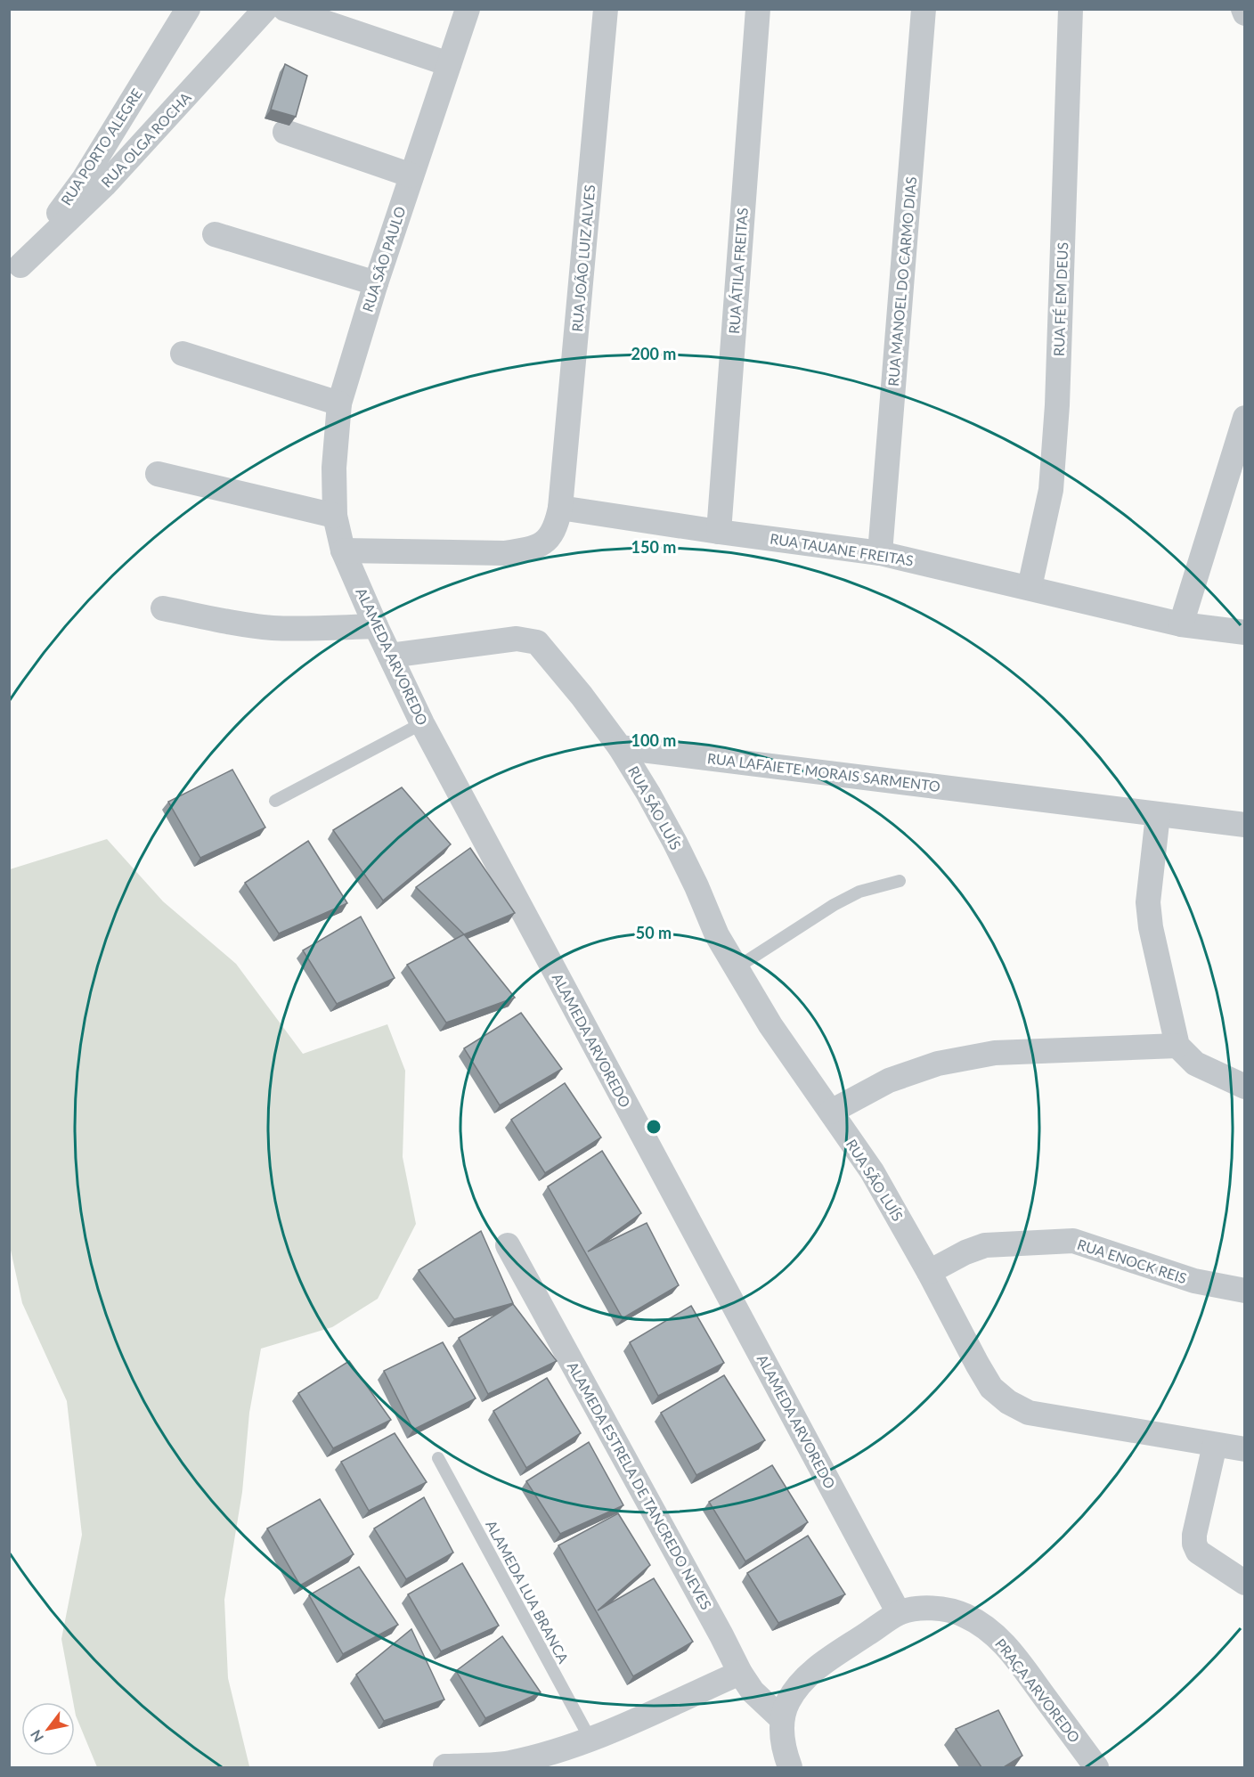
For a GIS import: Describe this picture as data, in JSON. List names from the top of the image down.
{
  "streets": {
    "street": [
      "RUA OLGA ROCHA",
      "RUA PORTO ALEGRE",
      "RUA JOÃO LUIZ ALVES",
      "RUA SÃO PAULO",
      "RUA ÁTILA FREITAS",
      "RUA MANOEL DO CARMO DIAS",
      "RUA FÉ EM DEUS",
      "RUA TAUANE FREITAS",
      "ALAMEDA ARVOREDO",
      "RUA LAFAIETE MORAIS SARMENTO",
      "RUA SÃO LUÍS",
      "RUA ENOCK REIS",
      "ALAMEDA ESTRELA DE TANCREDO NEVES",
      "PRAÇA ARVOREDO"
    ],
    "lane": ["ALAMEDA LUA BRANCA"]
  },
  "crossings": [
    ["RUA OLGA ROCHA", "RUA PORTO ALEGRE"],
    ["RUA JOÃO LUIZ ALVES", "RUA TAUANE FREITAS"],
    ["RUA JOÃO LUIZ ALVES", "ALAMEDA ARVOREDO"],
    ["RUA SÃO PAULO", "ALAMEDA ARVOREDO"],
    ["RUA ÁTILA FREITAS", "RUA TAUANE FREITAS"],
    ["RUA MANOEL DO CARMO DIAS", "RUA TAUANE FREITAS"],
    ["RUA FÉ EM DEUS", "RUA TAUANE FREITAS"],
    ["ALAMEDA ARVOREDO", "PRAÇA ARVOREDO"],
    ["RUA LAFAIETE MORAIS SARMENTO", "RUA SÃO LUÍS"],
    ["RUA SÃO LUÍS", "RUA ENOCK REIS"],
    ["ALAMEDA ESTRELA DE TANCREDO NEVES", "PRAÇA ARVOREDO"]
  ],
  "north": "bottom left",
  "rings": [
    "200 m",
    "150 m",
    "100 m",
    "50 m"
  ]
}
